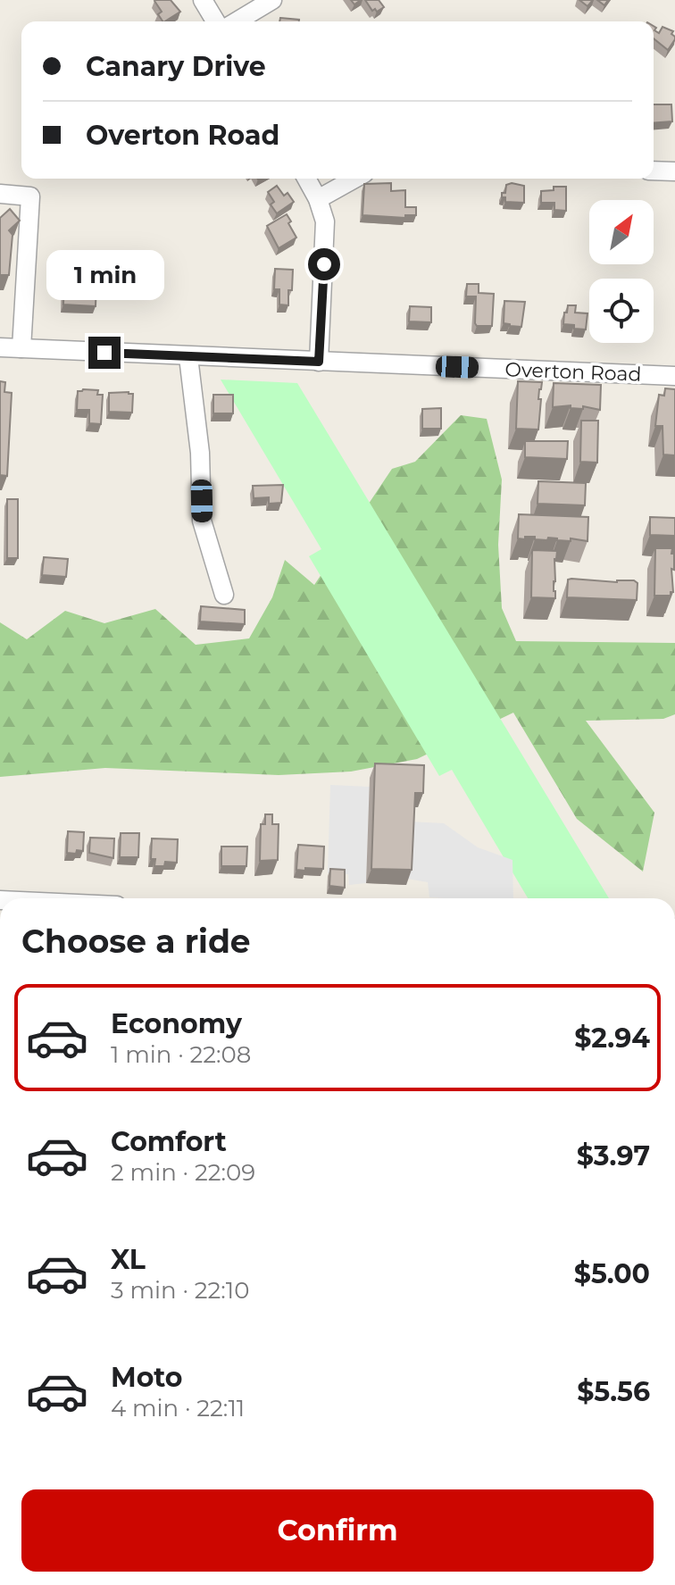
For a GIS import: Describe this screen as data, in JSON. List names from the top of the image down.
{
  "streets": {
    "street": ["Overton Road"]
  },
  "north": "top right",
  "page": {
    "banner": ["Canary Drive", "Overton Road"],
    "bubble": "1 min",
    "heading": "Choose a ride",
    "list": [
      {
        "name": "Economy",
        "note": "1 min · 22:08",
        "value": "$2.94"
      },
      {
        "name": "Comfort",
        "note": "2 min · 22:09",
        "value": "$3.97"
      },
      {
        "name": "XL",
        "note": "3 min · 22:10",
        "value": "$5.00"
      },
      {
        "name": "Moto",
        "note": "4 min · 22:11",
        "value": "$5.56"
      }
    ],
    "buttons": "Confirm"
  }
}
